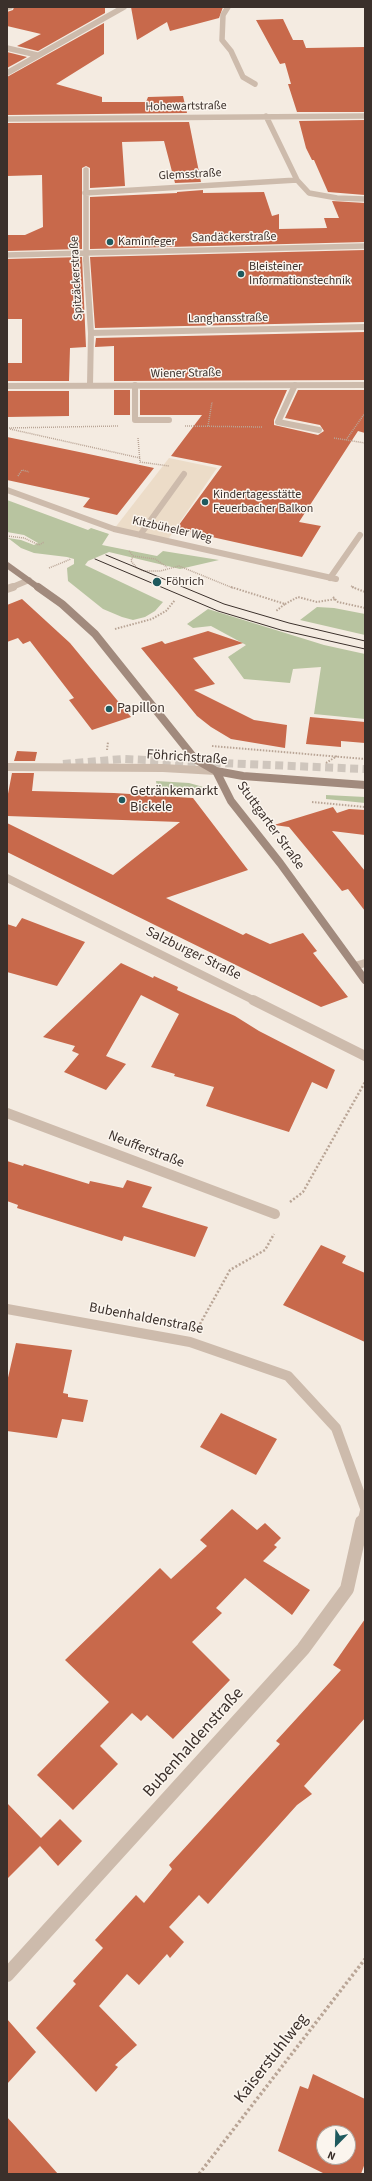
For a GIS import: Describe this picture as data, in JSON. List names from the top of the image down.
{
  "streets": {
    "main road": ["Föhrichstraße", "Stuttgarter Straße"],
    "street": [
      "Hohewartstraße",
      "Glemsstraße",
      "Sandäckerstraße",
      "Spitzäckerstraße",
      "Langhansstraße",
      "Wiener Straße",
      "Kitzbüheler Weg",
      "Salzburger Straße",
      "Neufferstraße",
      "Bubenhaldenstraße"
    ],
    "path": ["Kaiserstuhlweg"]
  },
  "crossings": [
    ["Glemsstraße", "Spitzäckerstraße"],
    ["Sandäckerstraße", "Spitzäckerstraße"],
    ["Spitzäckerstraße", "Langhansstraße"],
    ["Spitzäckerstraße", "Wiener Straße"],
    ["Föhrichstraße", "Stuttgarter Straße"]
  ],
  "places": [
    "Kaminfeger",
    "Bleisteiner Informationstechnik",
    "Kindertagesstätte Feuerbacher Balkon",
    "Föhrich",
    "Papillon",
    "Getränkemarkt Bickele"
  ],
  "north": "bottom left"
}
